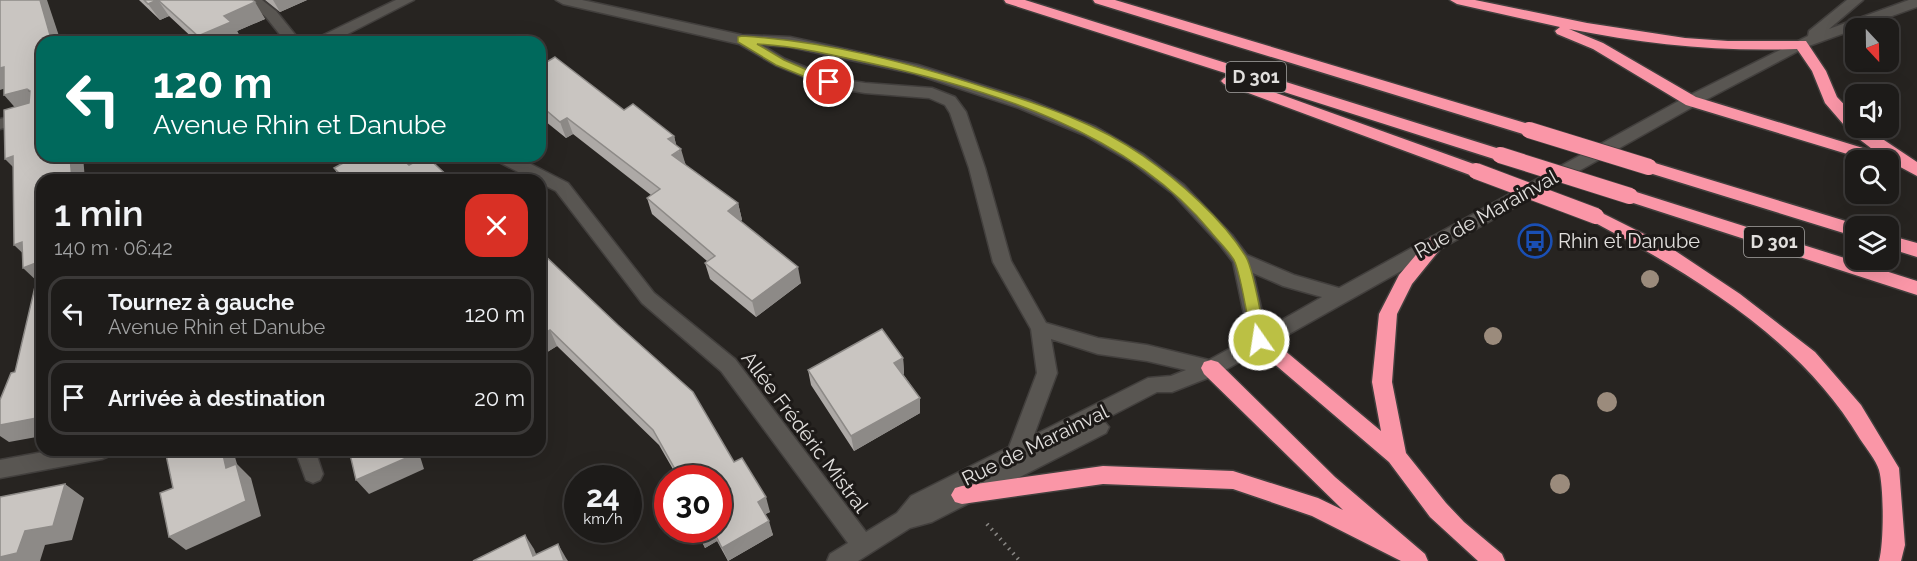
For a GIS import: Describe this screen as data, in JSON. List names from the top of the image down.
{
  "streets": {
    "highway": ["D 301"],
    "street": ["Rue de Marainval", "Allée Frédéric Mistral"]
  },
  "crossings": [
    ["Rue de Marainval", "Allée Frédéric Mistral"]
  ],
  "places": {
    "bus stop": ["Rhin et Danube"]
  },
  "north": "bottom",
  "page": {
    "turn": ["120 m", "Avenue Rhin et Danube"],
    "heading": ["1 min", "140 m · 06:42"],
    "list": [
      {
        "name": "Tournez à gauche",
        "note": "Avenue Rhin et Danube",
        "value": "120 m"
      },
      {
        "name": "Arrivée à destination",
        "value": "20 m"
      }
    ],
    "speed": "24 km/h",
    "limit": "30"
  }
}
